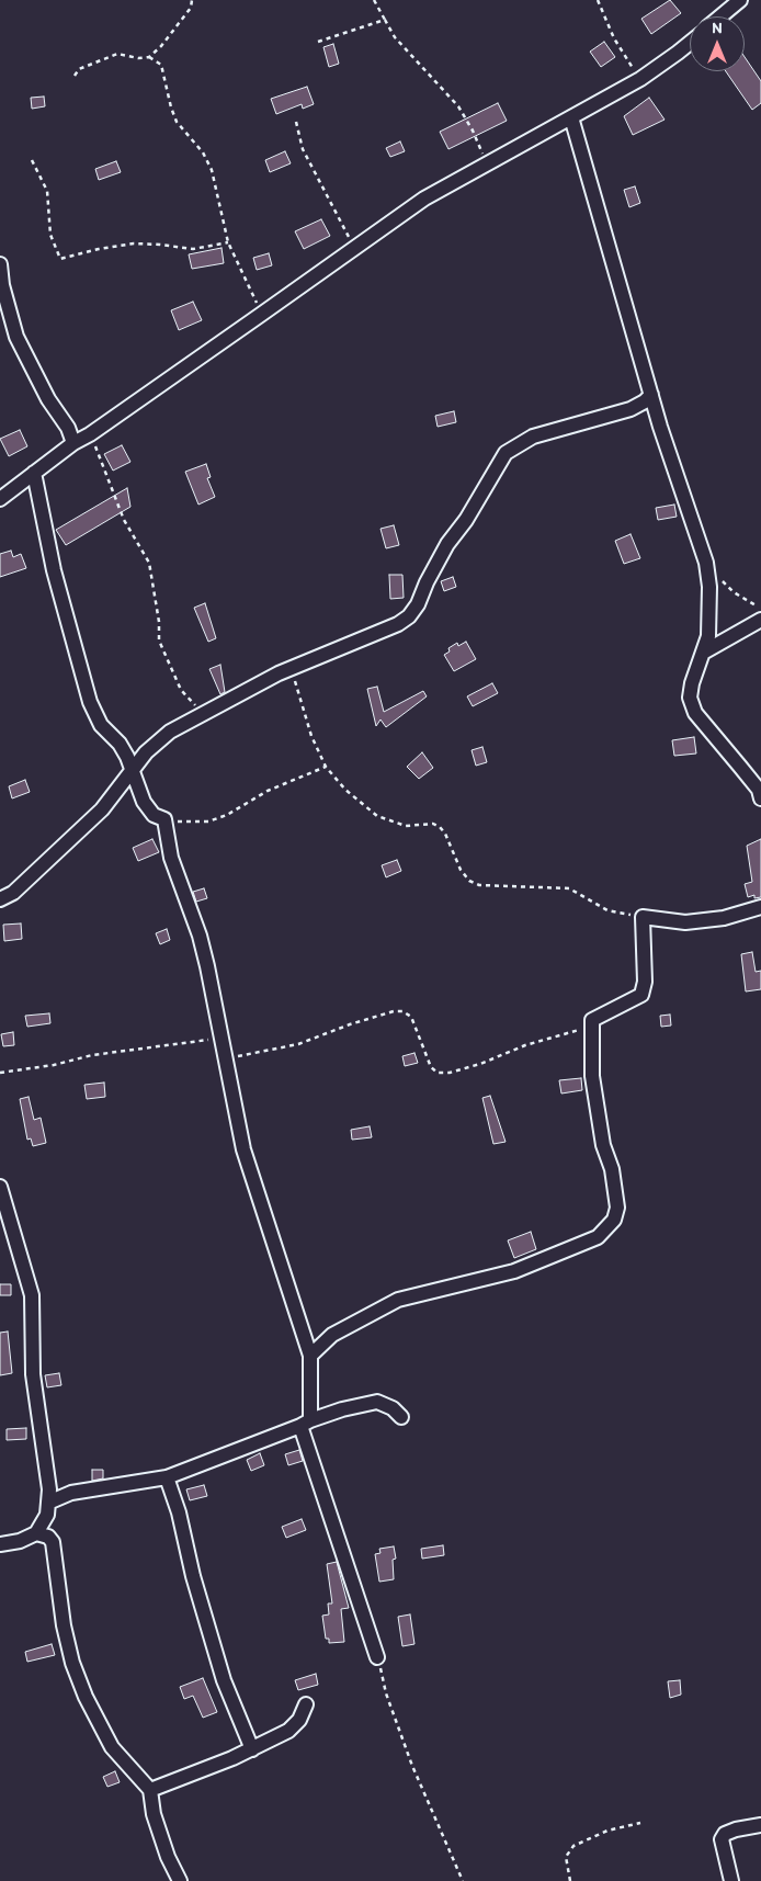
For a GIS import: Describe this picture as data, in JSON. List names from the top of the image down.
{
  "north": "top"
}
